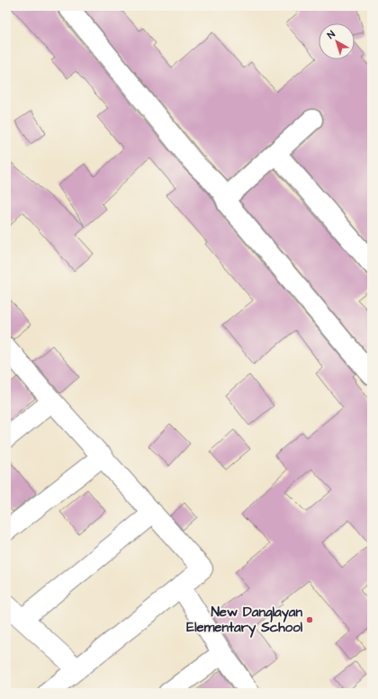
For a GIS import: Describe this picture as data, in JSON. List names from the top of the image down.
{
  "places": ["New Danglayan Elementary School"],
  "north": "top left"
}
